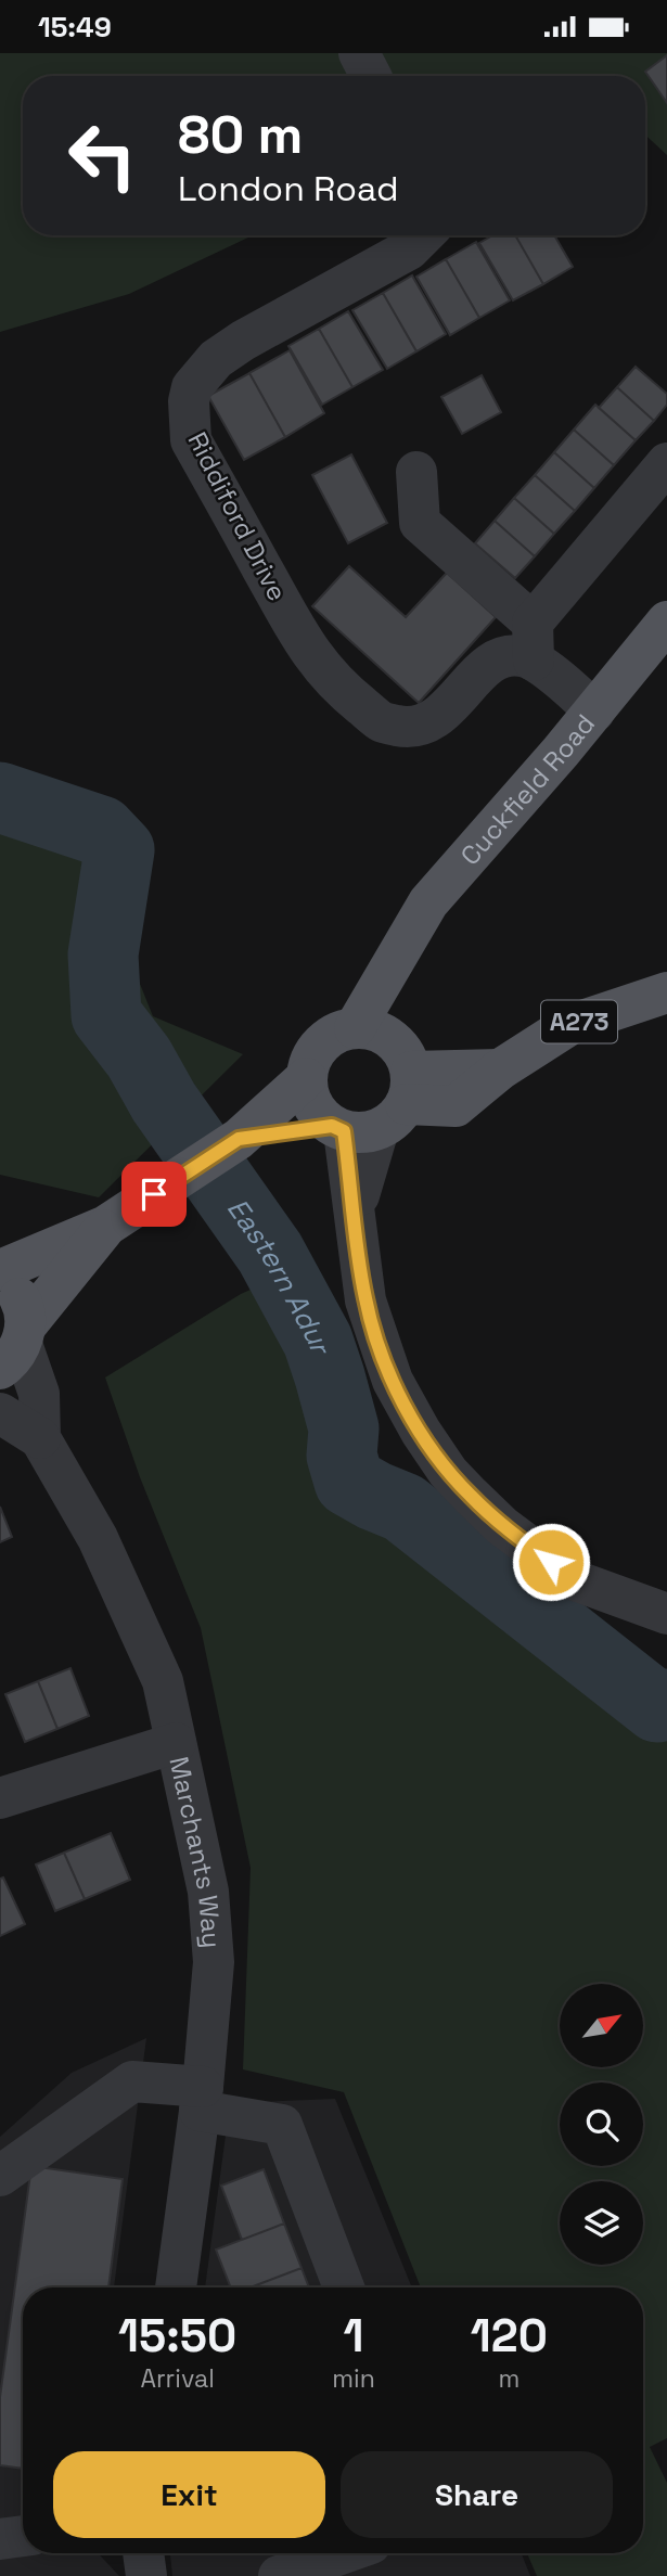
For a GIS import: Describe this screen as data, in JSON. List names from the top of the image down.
{
  "streets": {
    "main road": ["Cuckfield Road", "A273"],
    "street": ["Riddiford Drive", "Marchants Way"]
  },
  "crossings": [
    ["Cuckfield Road", "A273"],
    ["A273", "Marchants Way"]
  ],
  "water": ["Eastern Adur"],
  "north": "top right",
  "page": {
    "status": "15:49",
    "turn": ["80 m", "London Road"],
    "eta": [
      "15:50",
      "Arrival",
      "1",
      "min",
      "120",
      "m"
    ],
    "buttons": ["Exit", "Share"]
  }
}
